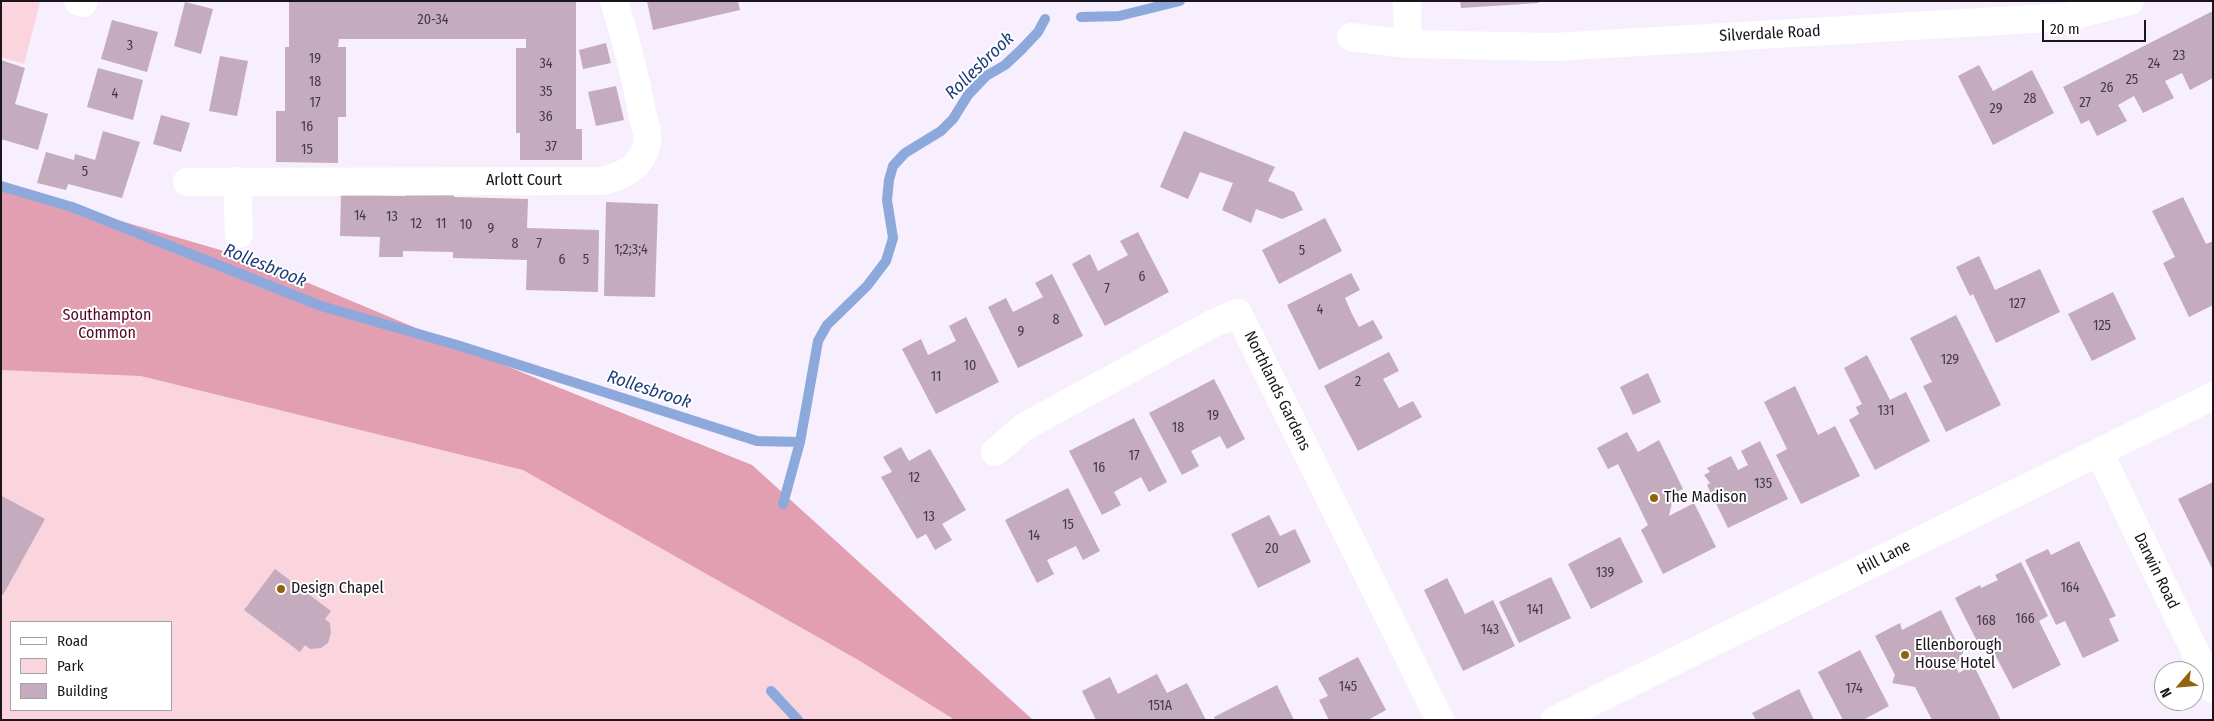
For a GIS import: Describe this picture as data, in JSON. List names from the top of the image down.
{
  "streets": {
    "street": [
      "Silverdale Road",
      "Arlott Court",
      "Northlands Gardens",
      "Hill Lane",
      "Darwin Road"
    ]
  },
  "crossings": [
    ["Hill Lane", "Darwin Road"]
  ],
  "water": ["Rollesbrook"],
  "parks": ["Southampton Common"],
  "places": ["The Madison", "Design Chapel", "Ellenborough House Hotel"],
  "house_numbers": [
    "20-34",
    "3",
    "23",
    "19",
    "34",
    "24",
    "25",
    "18",
    "26",
    "35",
    "4",
    "28",
    "17",
    "27",
    "29",
    "36",
    "16",
    "37",
    "15",
    "5",
    "14",
    "13",
    "12",
    "11",
    "10",
    "9",
    "8",
    "7",
    "1;2;3;4",
    "5",
    "6",
    "5",
    "6",
    "7",
    "127",
    "4",
    "8",
    "125",
    "9",
    "129",
    "10",
    "11",
    "2",
    "131",
    "19",
    "18",
    "17",
    "16",
    "12",
    "135",
    "13",
    "15",
    "14",
    "20",
    "139",
    "164",
    "141",
    "166",
    "168",
    "143",
    "145",
    "174",
    "151A"
  ],
  "legend": ["Road", "Park", "Building"],
  "scale_bar": "20 m",
  "north": "bottom left"
}
